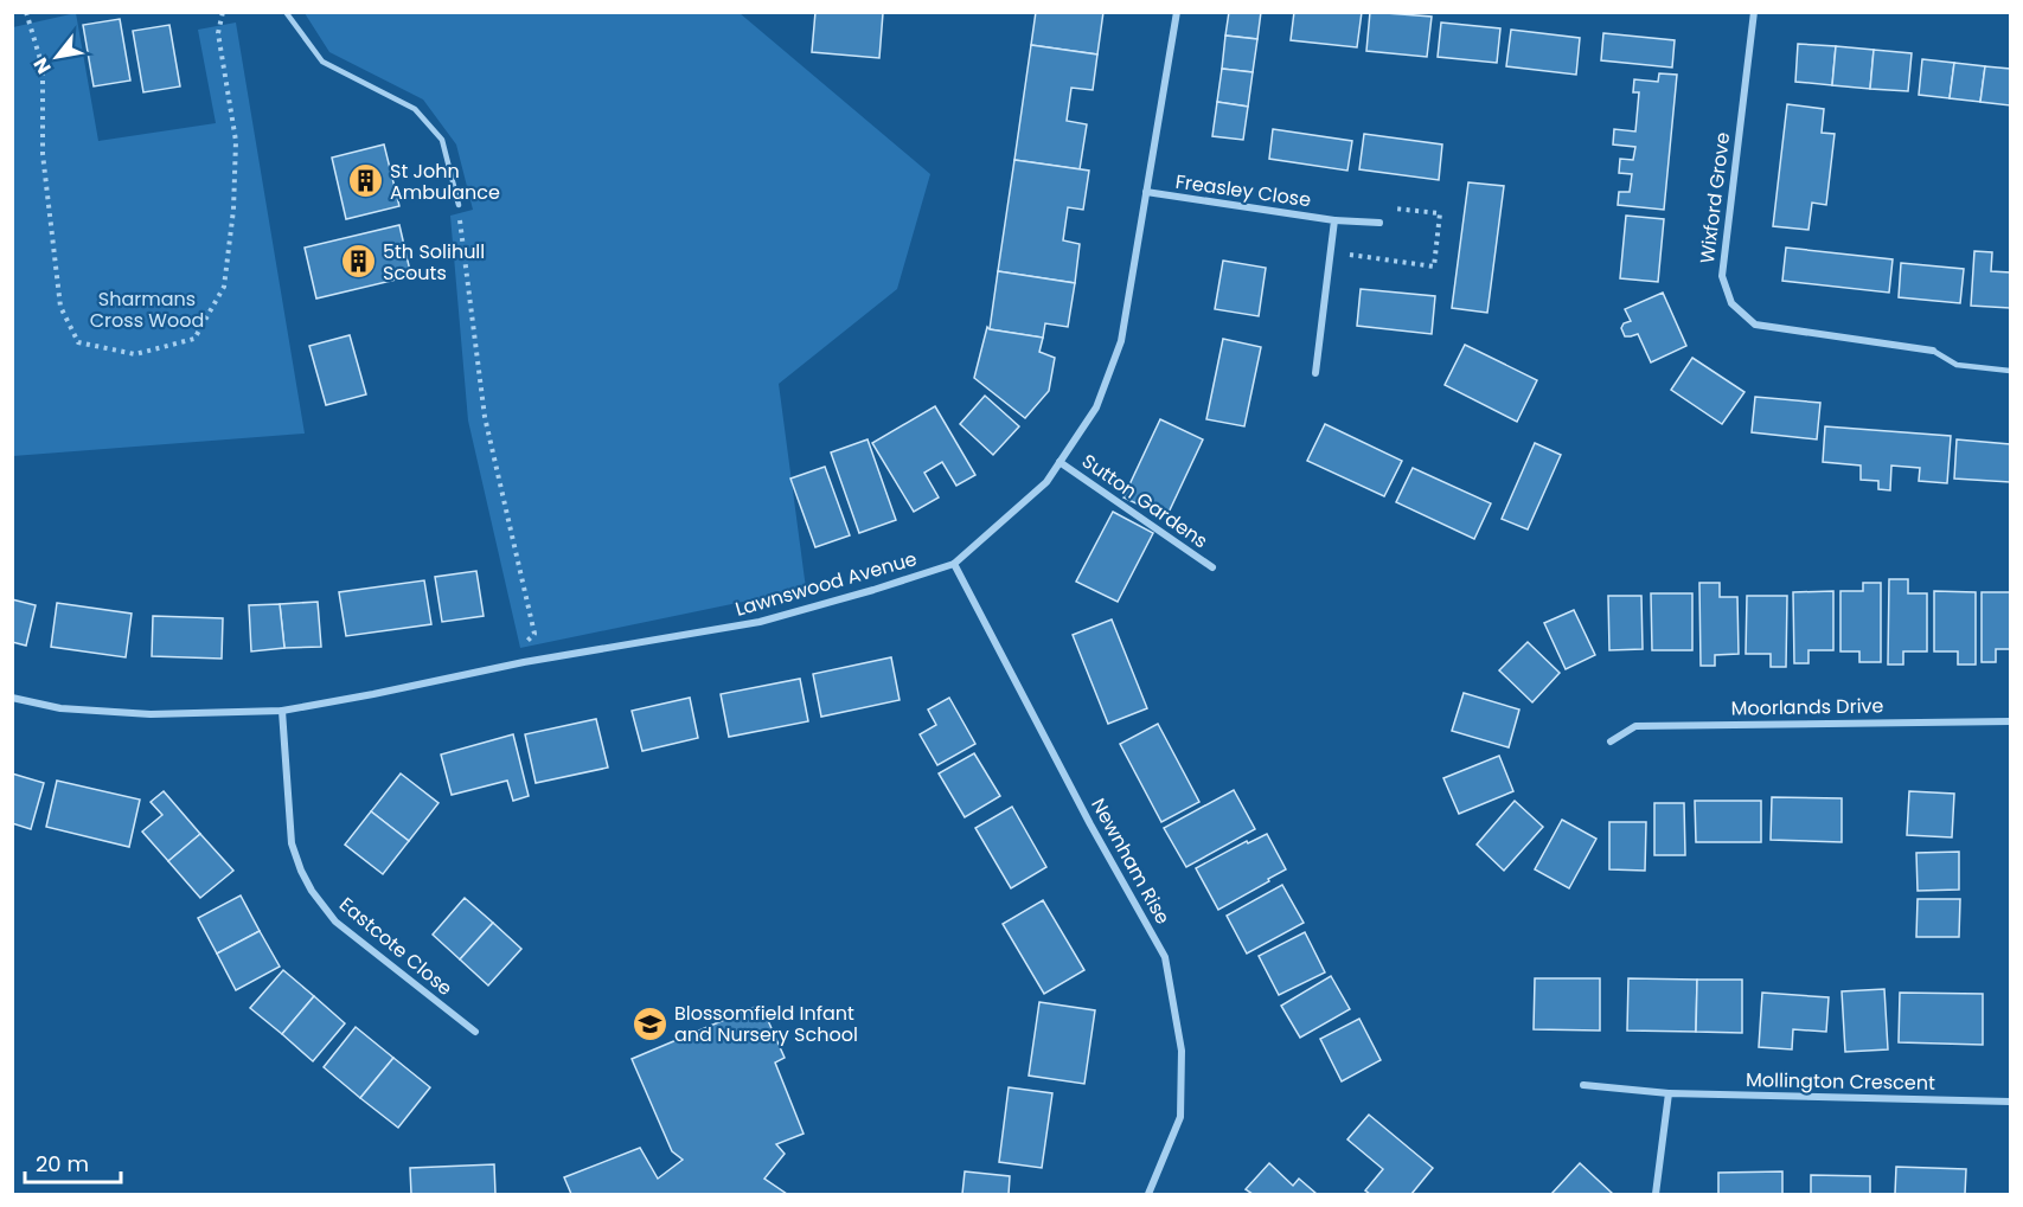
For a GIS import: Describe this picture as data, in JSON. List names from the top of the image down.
{
  "streets": {
    "street": [
      "Freasley Close",
      "Wixford Grove",
      "Sutton Gardens",
      "Lawnswood Avenue",
      "Moorlands Drive",
      "Newnham Rise",
      "Eastcote Close",
      "Mollington Crescent"
    ]
  },
  "crossings": [
    ["Freasley Close", "Lawnswood Avenue"],
    ["Sutton Gardens", "Lawnswood Avenue"],
    ["Lawnswood Avenue", "Newnham Rise"],
    ["Lawnswood Avenue", "Eastcote Close"]
  ],
  "parks": ["Sharmans Cross Wood"],
  "places": {
    "building": ["St John Ambulance", "5th Solihull Scouts"],
    "school or university": ["Blossomfield Infant and Nursery School"]
  },
  "scale_bar": "20 m",
  "north": "bottom left"
}
